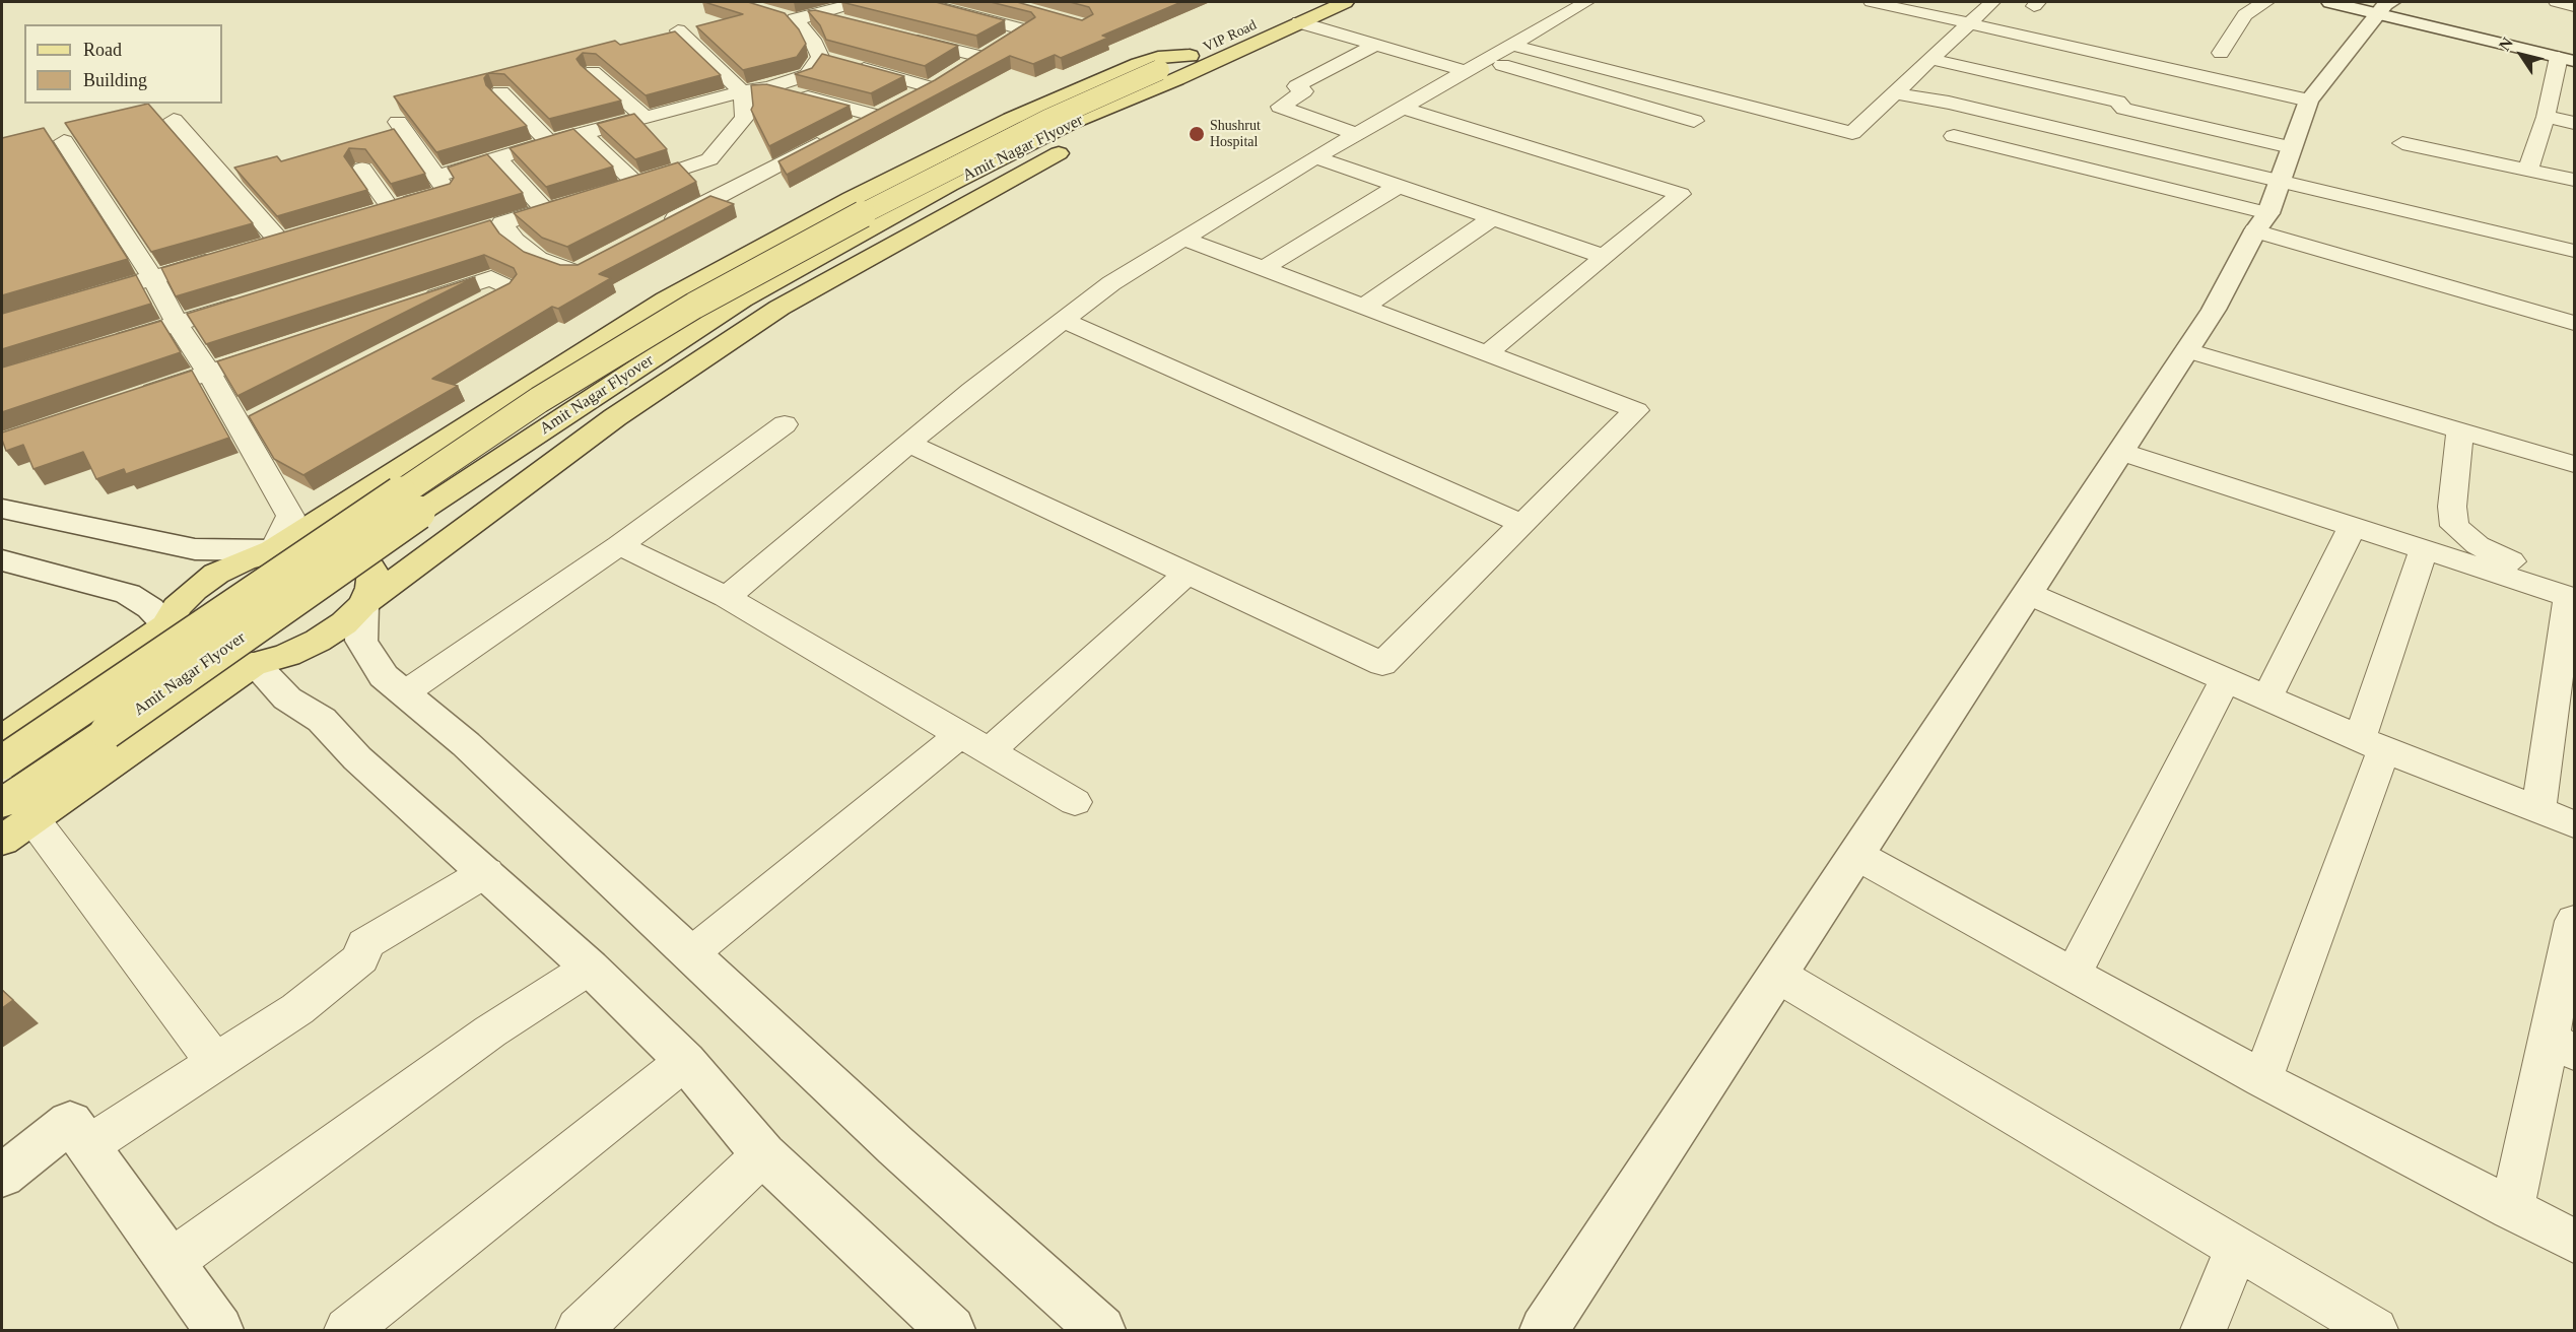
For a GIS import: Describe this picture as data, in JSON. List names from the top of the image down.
{
  "streets": {
    "main road": ["VIP Road", "Amit Nagar Flyover"]
  },
  "crossings": [
    ["VIP Road", "Amit Nagar Flyover"]
  ],
  "places": ["Shushrut Hospital"],
  "legend": ["Road", "Building"],
  "north": "top left"
}
